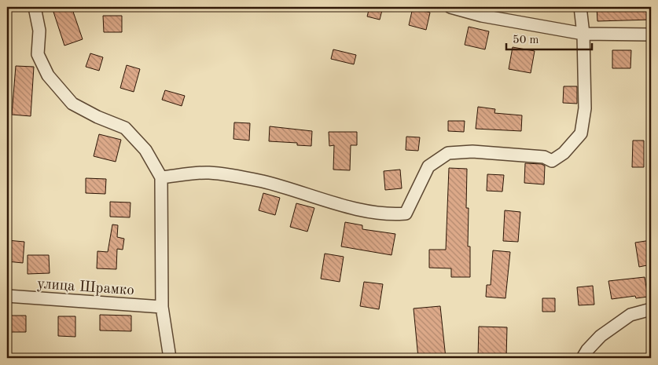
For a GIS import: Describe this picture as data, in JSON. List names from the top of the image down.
{
  "streets": {
    "street": ["улица Шрамко"]
  },
  "scale_bar": "50 m"
}
